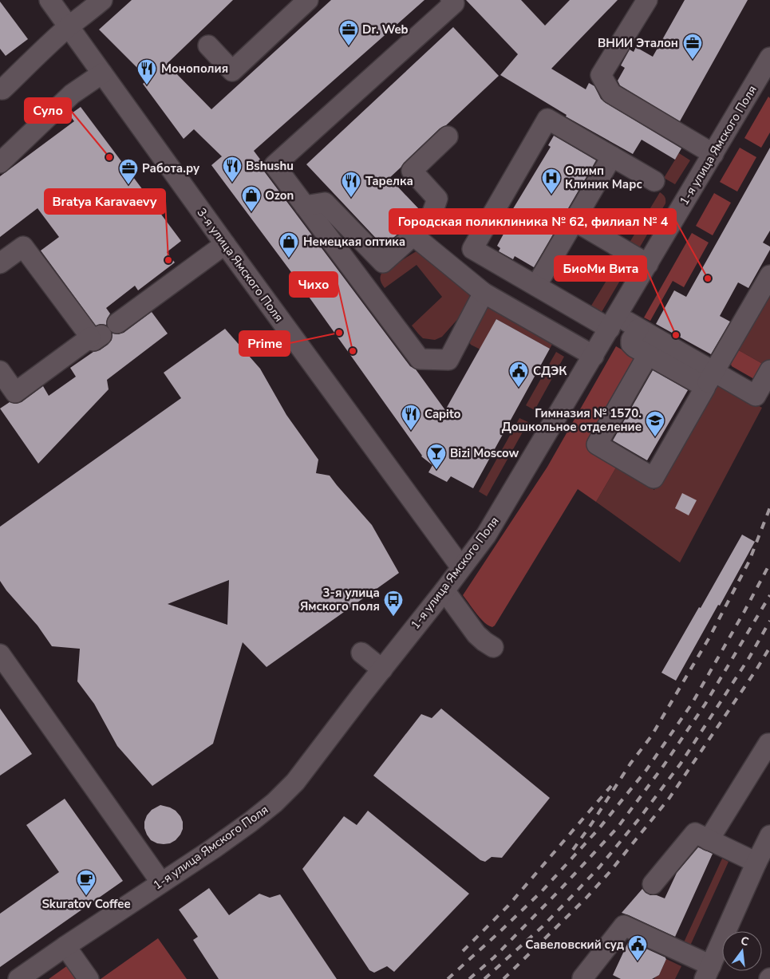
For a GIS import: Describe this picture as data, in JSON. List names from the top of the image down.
{
  "streets": {
    "street": ["1-я улица Ямского Поля", "3-я улица Ямского Поля"]
  },
  "crossings": [
    ["1-я улица Ямского Поля", "3-я улица Ямского Поля"]
  ],
  "places": {
    "office": ["Dr. Web", "ВНИИ Эталон", "Работа.ру"],
    "restaurant": [
      "Монополия",
      "Bshushu",
      "Тарелка",
      "Capito"
    ],
    "other": [
      "Суло",
      "Bratya Karavaevy",
      "Городская поликлиника № 62, филиал № 4",
      "Prime",
      "БиоМи Вита",
      "Чихо"
    ],
    "hospital": ["Олимп Клиник Марс"],
    "shop": ["Ozon", "Немецкая оптика"],
    "public building": ["СДЭК", "Савеловский cуд"],
    "school or university": ["Гимназия № 1570. Дошкольное отделение"],
    "bar": ["Bizi Moscow"],
    "bus stop": ["3-я улица Ямского поля"],
    "cafe": ["Skuratov Coffee"]
  },
  "north": "top"
}
